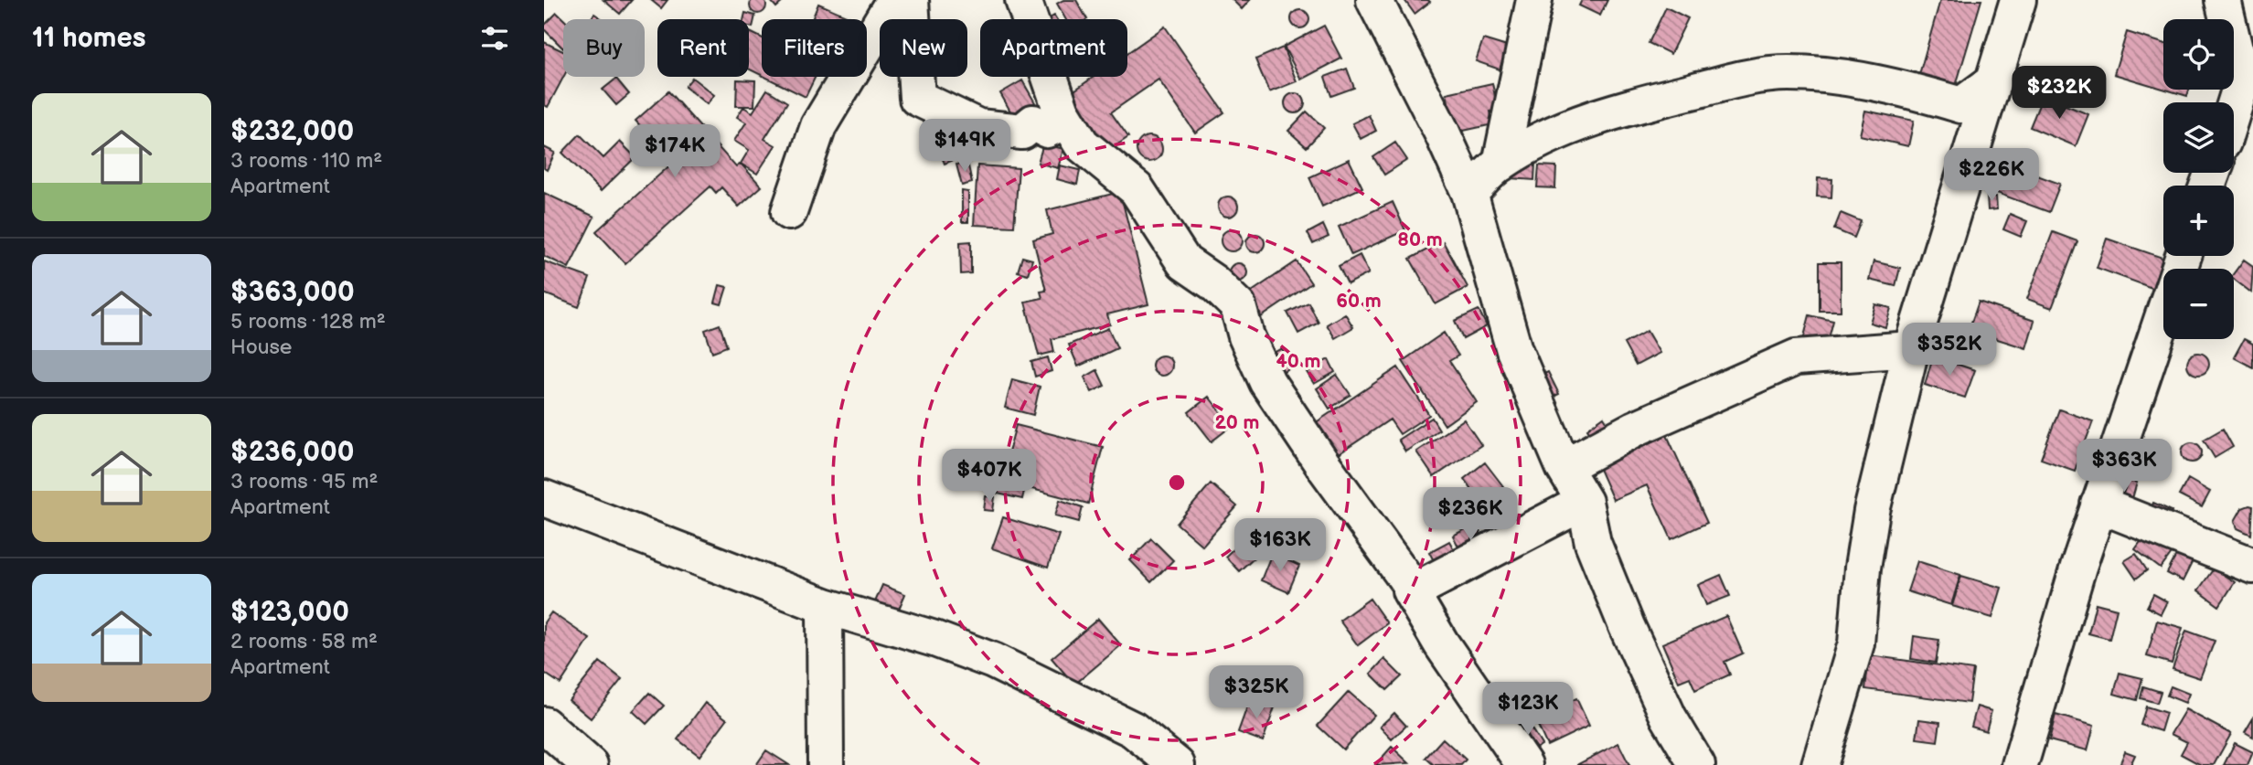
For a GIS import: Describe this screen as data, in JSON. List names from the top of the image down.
{
  "page": {
    "heading": "11 homes",
    "map_buttons": ["+", "−"],
    "chip": [
      "Buy",
      "Rent",
      "Filters",
      "New",
      "Apartment"
    ],
    "price": [
      "$232K",
      "$149K",
      "$174K",
      "$226K",
      "$352K",
      "$363K",
      "$407K",
      "$236K",
      "$163K",
      "$325K",
      "$123K"
    ],
    "list": [
      {
        "name": "$232,000",
        "note": "3 rooms · 110 m² · Apartment"
      },
      {
        "name": "$363,000",
        "note": "5 rooms · 128 m² · House"
      },
      {
        "name": "$236,000",
        "note": "3 rooms · 95 m² · Apartment"
      },
      {
        "name": "$123,000",
        "note": "2 rooms · 58 m² · Apartment"
      }
    ]
  },
  "rings": [
    "80 m",
    "60 m",
    "40 m",
    "20 m"
  ]
}
